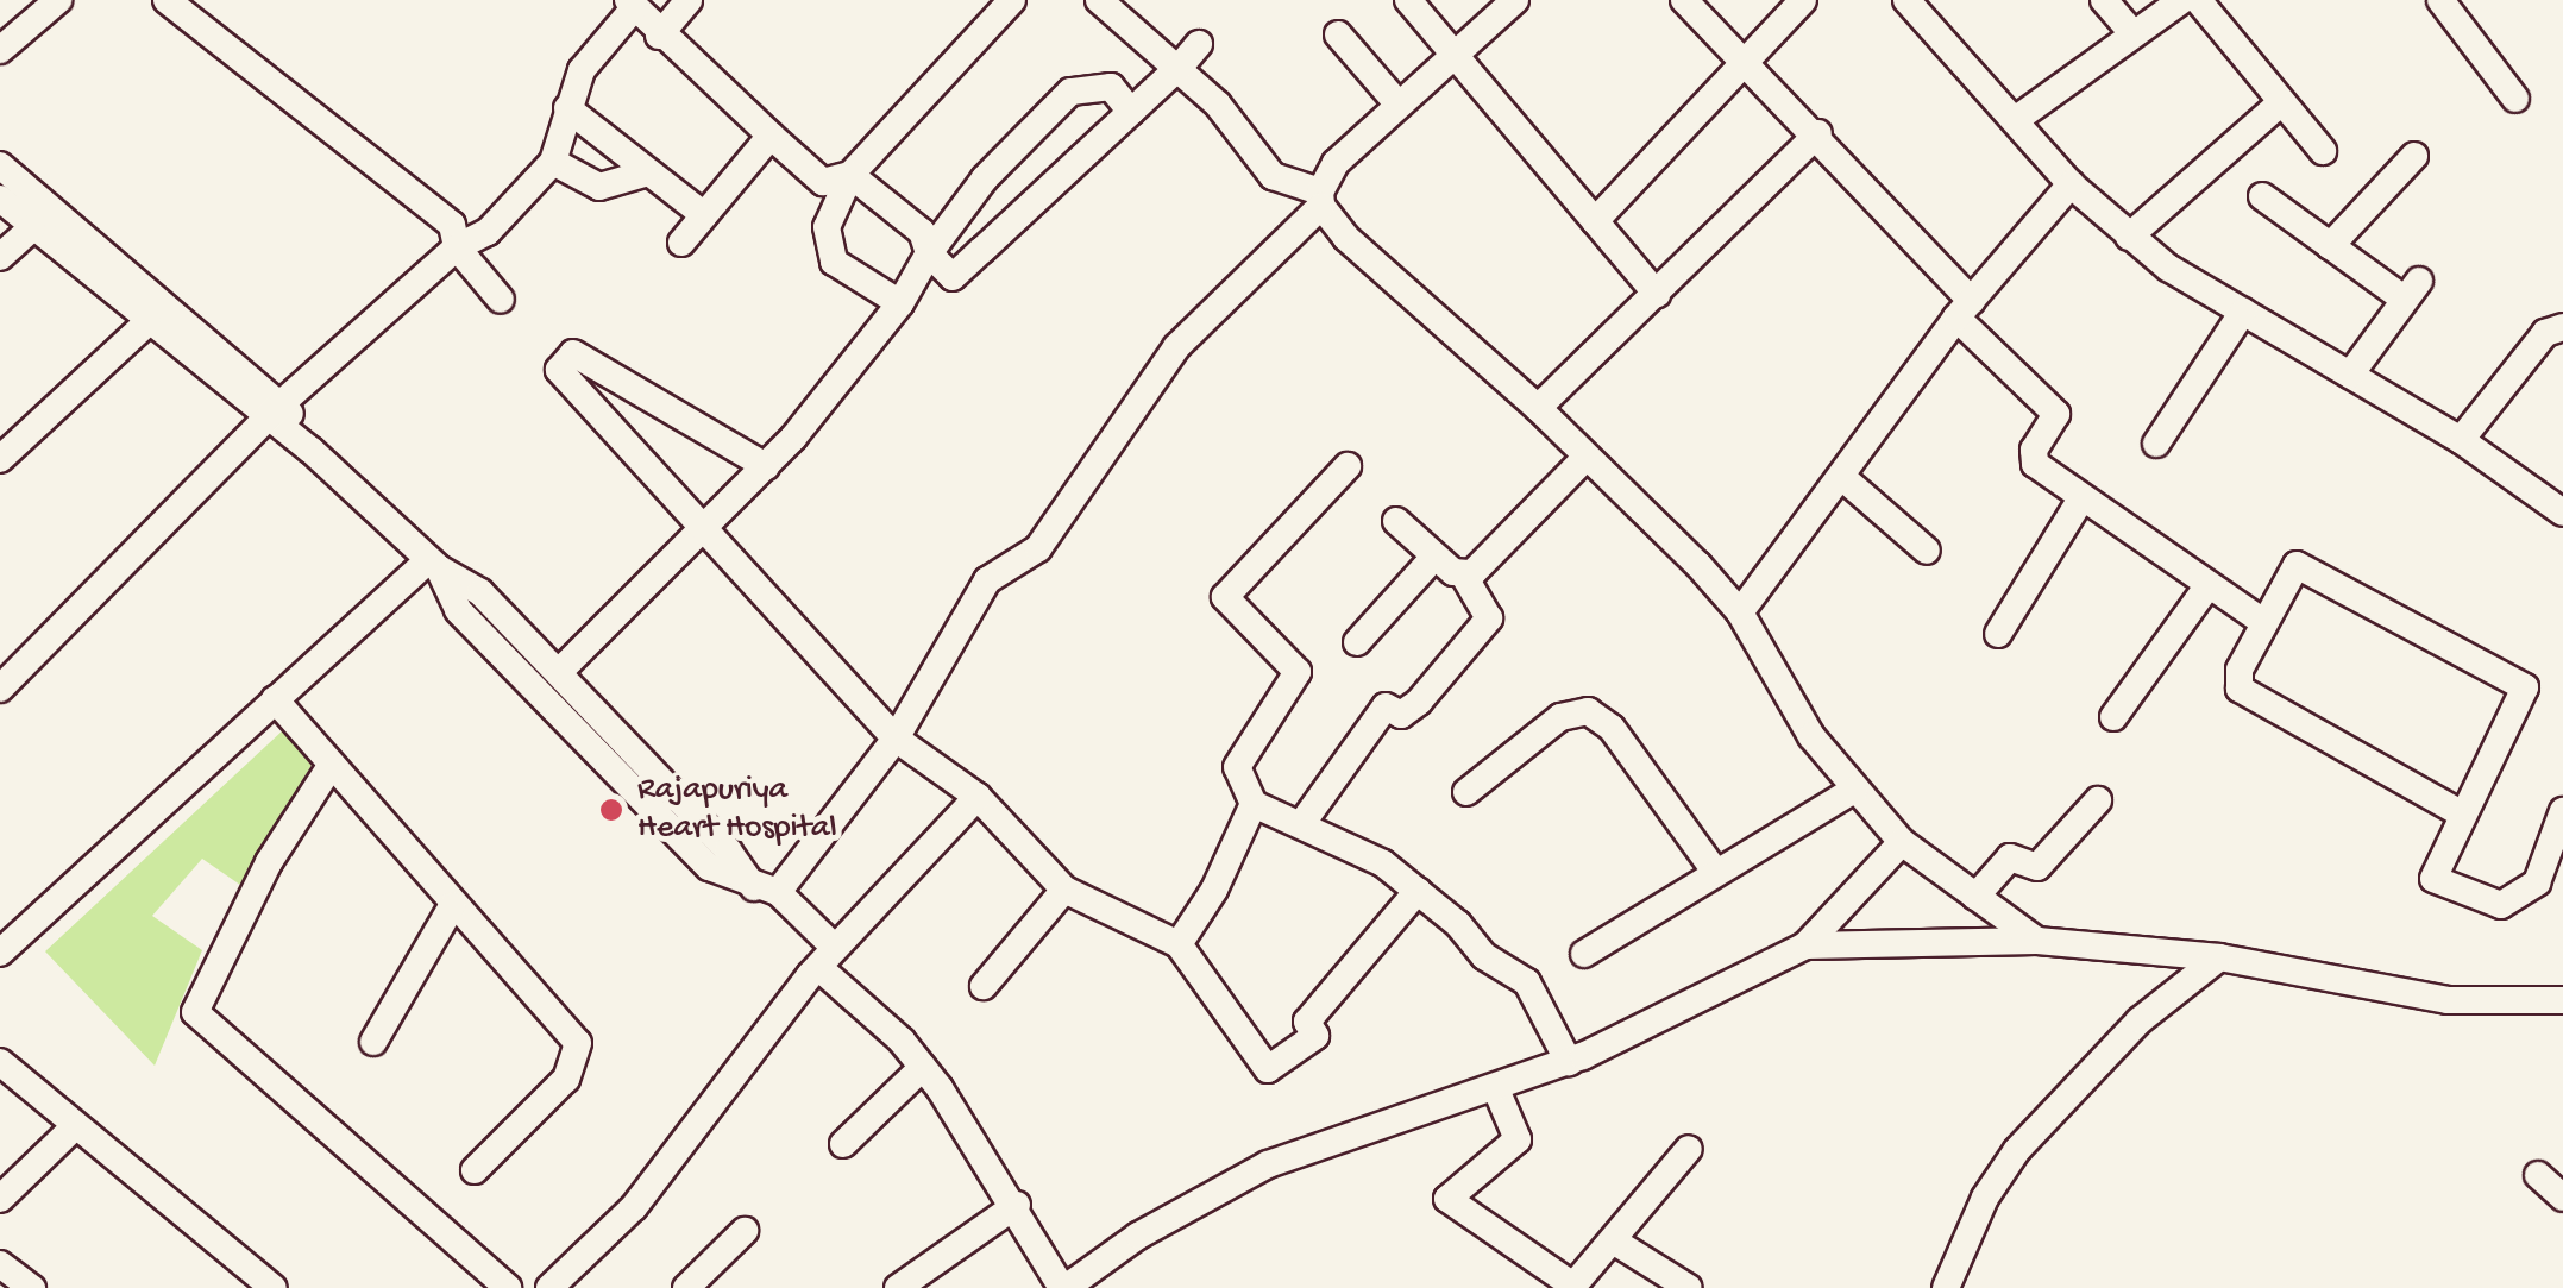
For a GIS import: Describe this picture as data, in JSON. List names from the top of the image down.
{
  "places": ["Rajapuriya Heart Hospital"]
}
